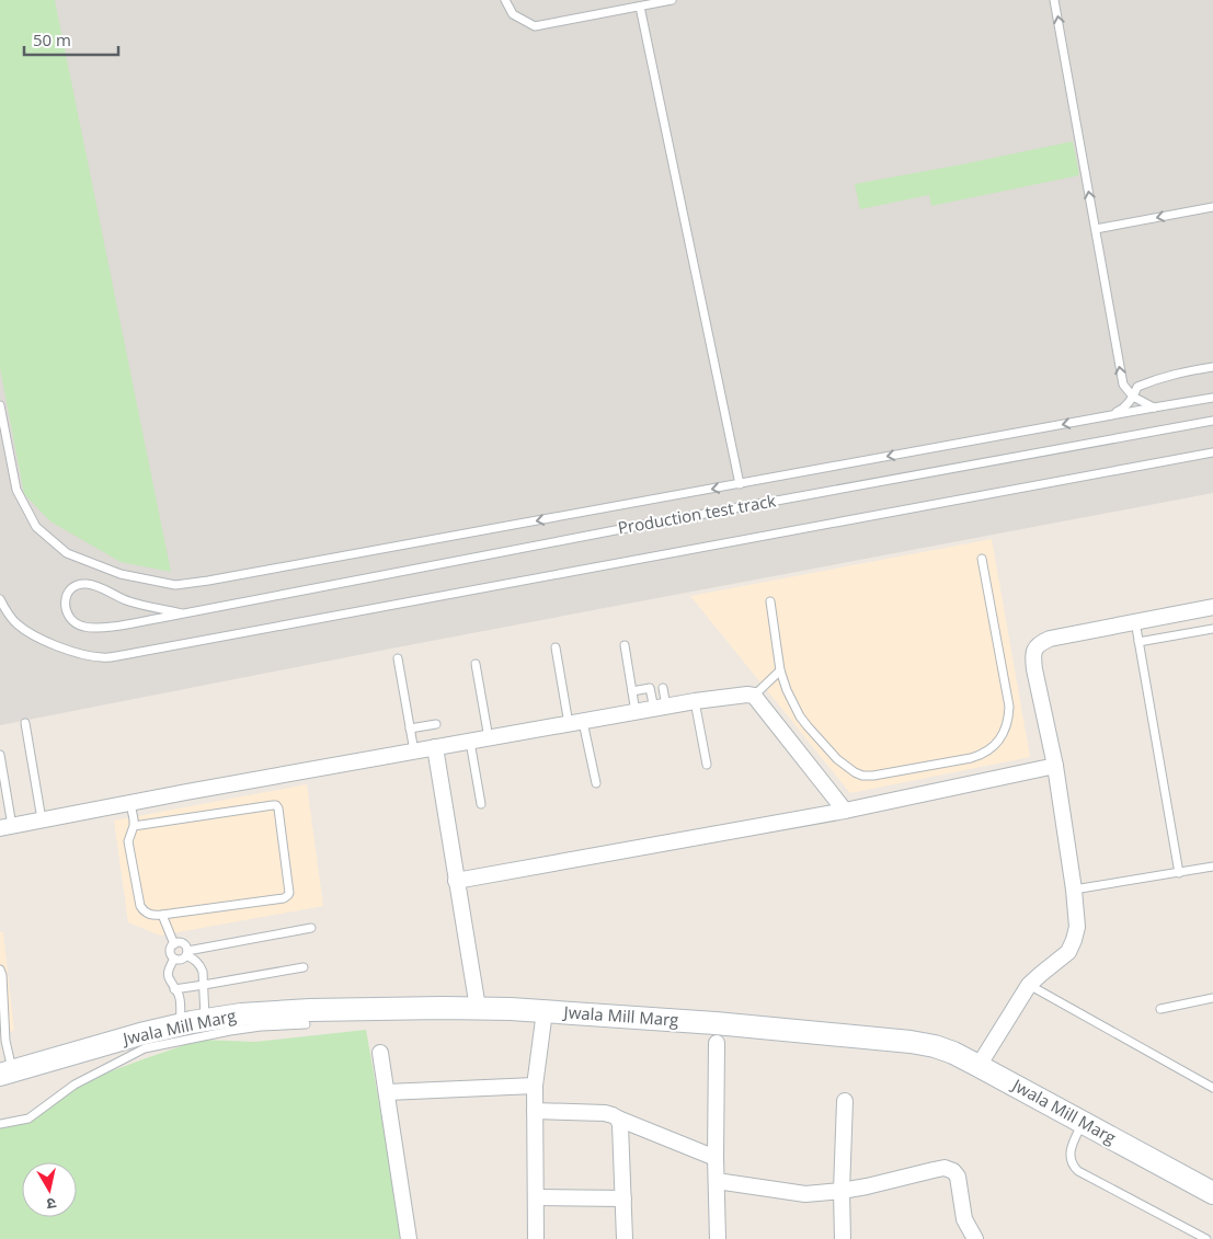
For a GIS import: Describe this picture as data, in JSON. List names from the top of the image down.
{
  "streets": {
    "street": ["Jwala Mill Marg"],
    "lane": ["Production test track"]
  },
  "scale_bar": "50 m",
  "north": "bottom"
}
